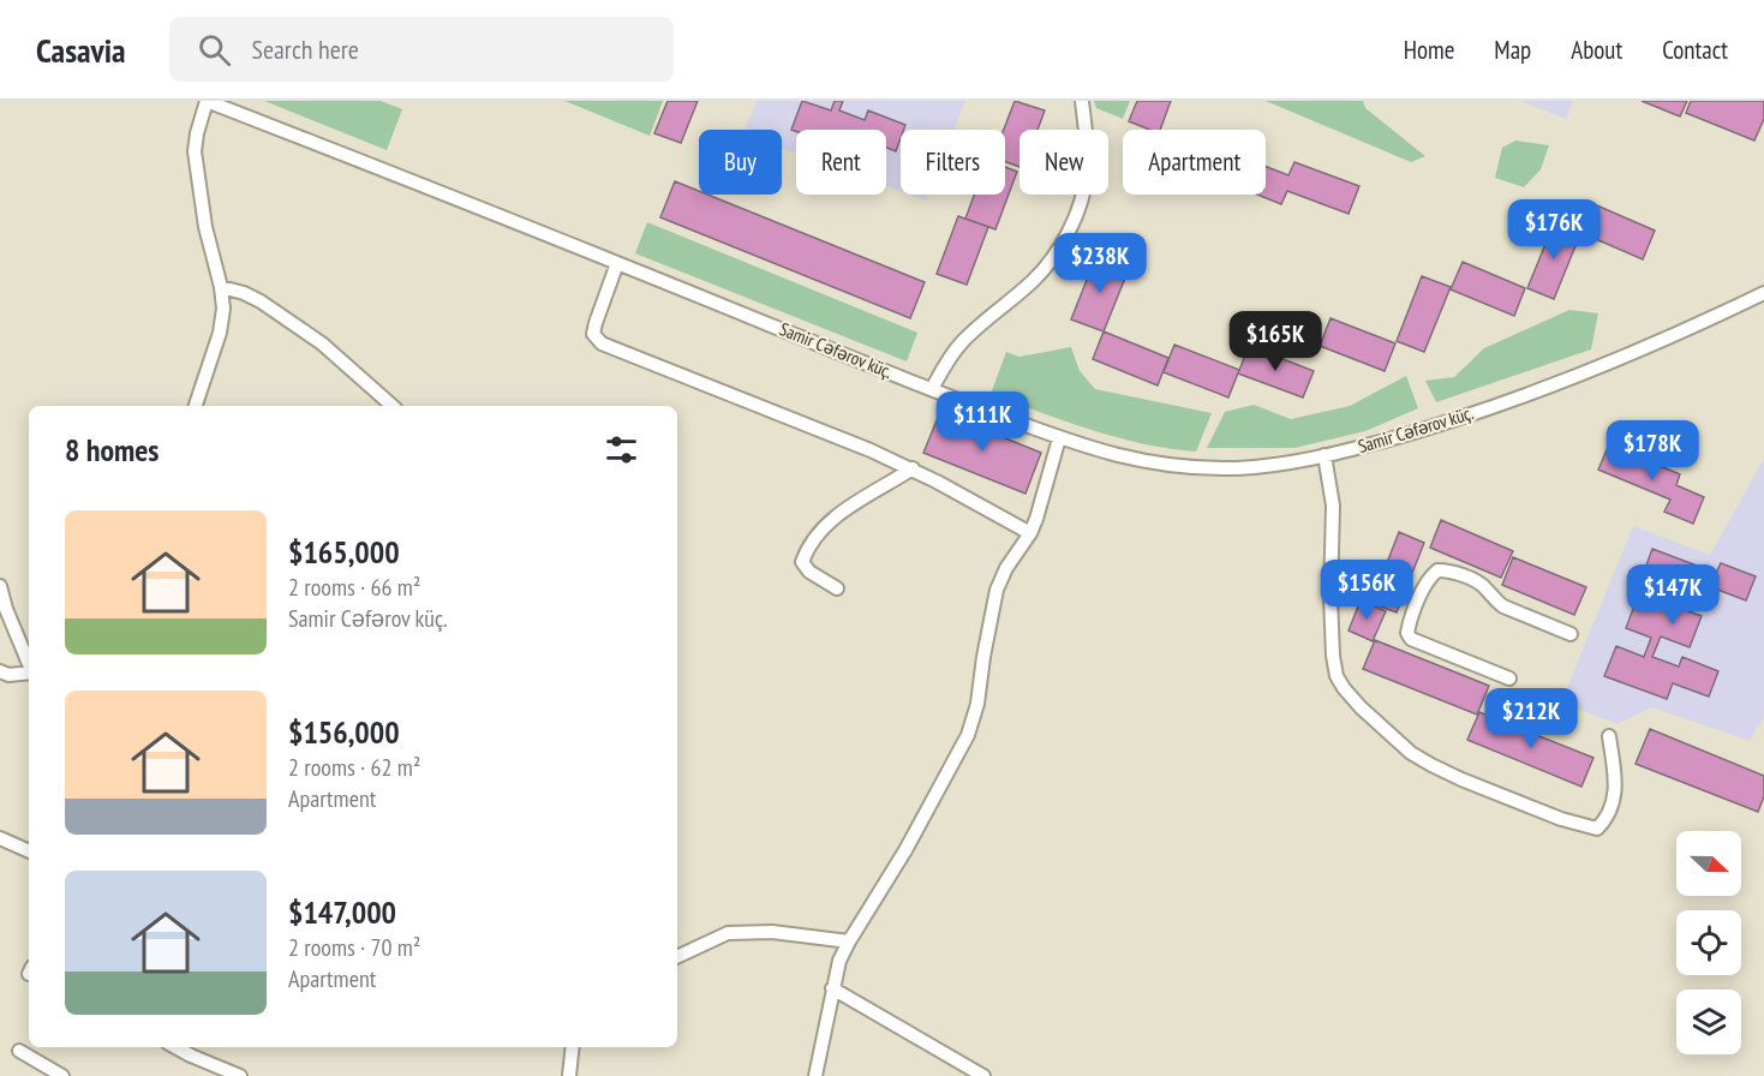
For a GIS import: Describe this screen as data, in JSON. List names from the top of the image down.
{
  "streets": {
    "street": ["Samir Cəfərov küç."]
  },
  "north": "right",
  "page": {
    "header": "Casavia",
    "search": "Search here",
    "nav": [
      "Home",
      "Map",
      "About",
      "Contact"
    ],
    "chip": [
      "Buy",
      "Rent",
      "Filters",
      "New",
      "Apartment"
    ],
    "price": [
      "$176K",
      "$238K",
      "$165K",
      "$111K",
      "$178K",
      "$156K",
      "$147K",
      "$212K"
    ],
    "heading": "8 homes",
    "list": [
      {
        "name": "$165,000",
        "note": "2 rooms · 66 m² · Samir Cəfərov küç."
      },
      {
        "name": "$156,000",
        "note": "2 rooms · 62 m² · Apartment"
      },
      {
        "name": "$147,000",
        "note": "2 rooms · 70 m² · Apartment"
      }
    ]
  }
}
